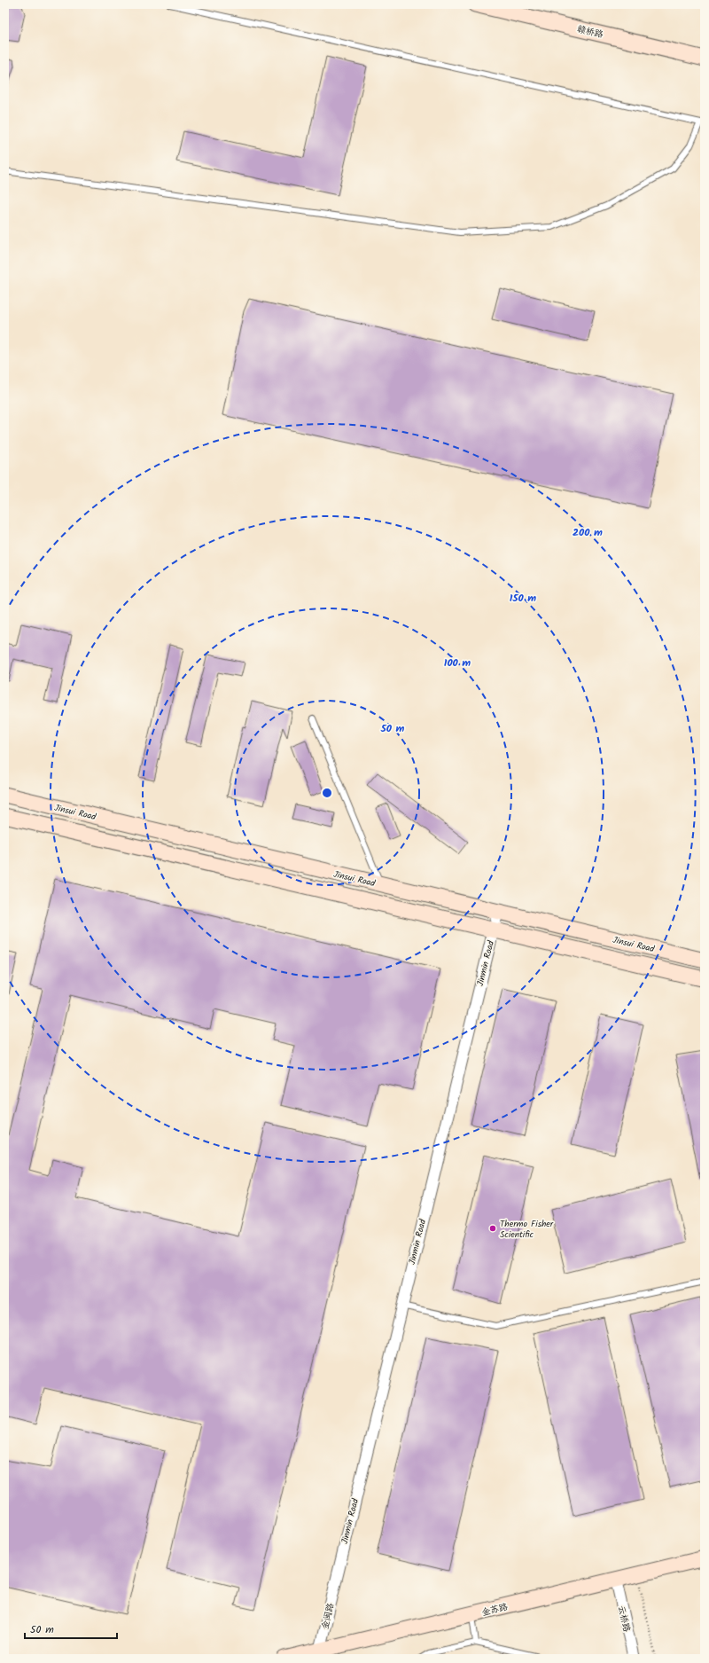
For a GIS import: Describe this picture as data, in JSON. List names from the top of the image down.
{
  "streets": {
    "street": [
      "赣桥路",
      "Jinsui Road",
      "Jinmin Road",
      "金苏路",
      "金闽路",
      "云桥路"
    ]
  },
  "crossings": [
    ["Jinsui Road", "Jinmin Road"],
    ["Jinmin Road", "金闽路"],
    ["金苏路", "金闽路"],
    ["金苏路", "云桥路"]
  ],
  "places": ["Thermo Fisher Scientific"],
  "scale_bar": "50 m",
  "rings": [
    "200 m",
    "150 m",
    "100 m",
    "50 m"
  ]
}
